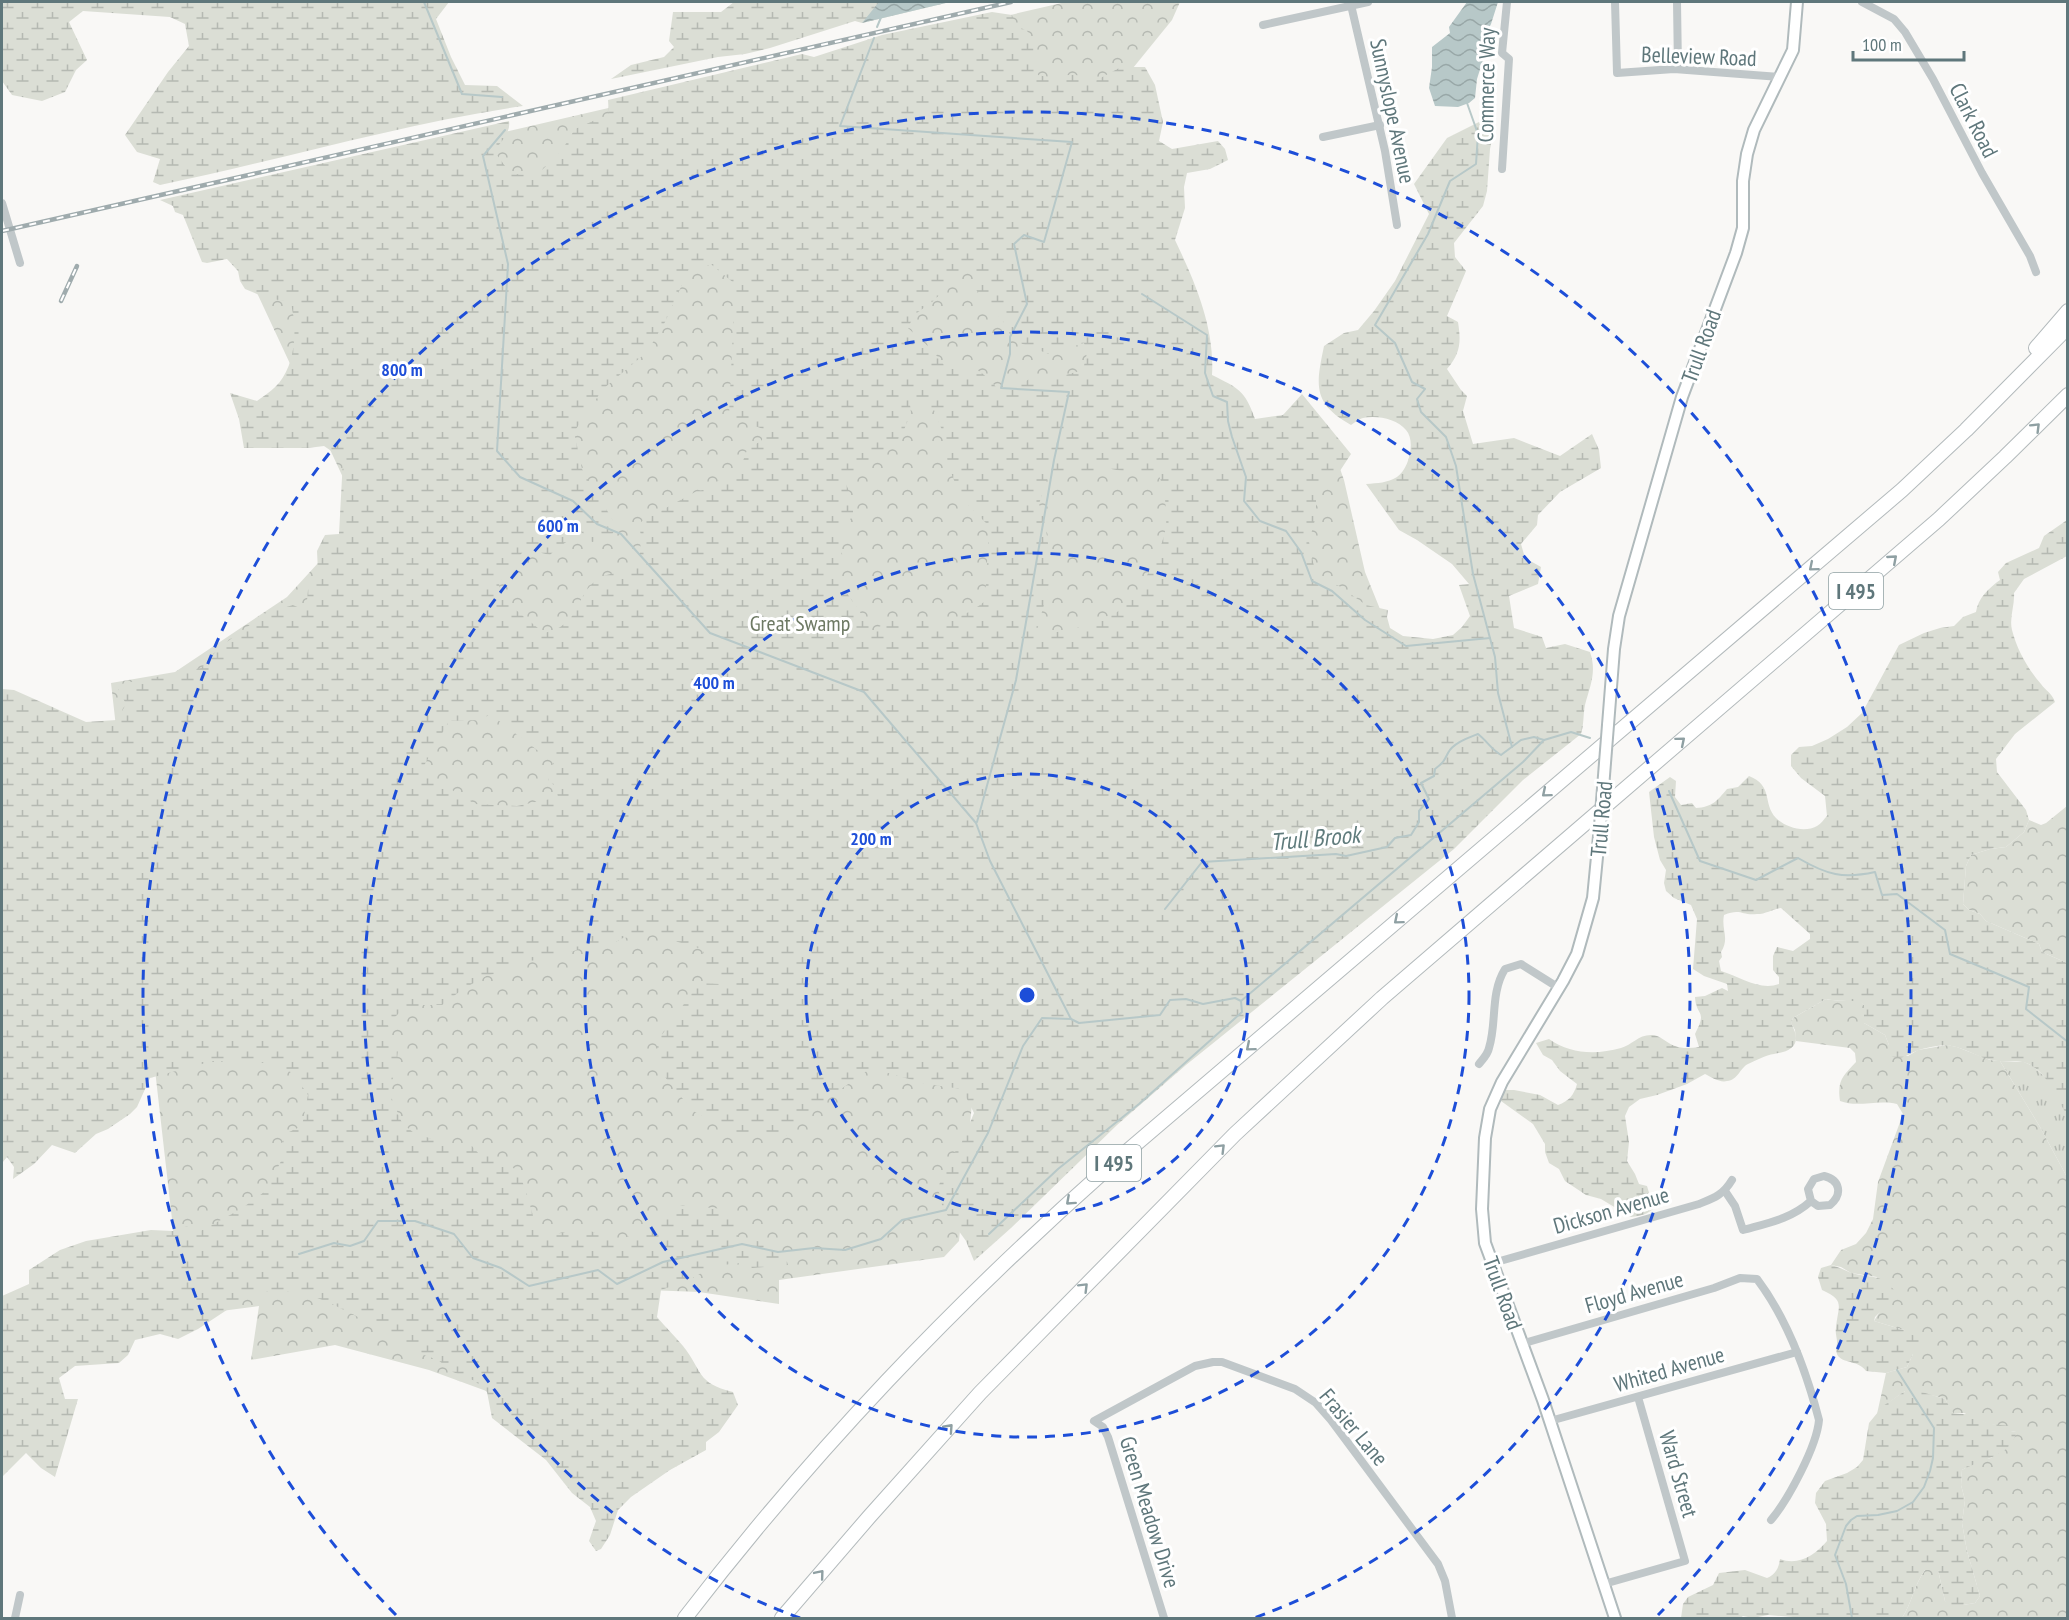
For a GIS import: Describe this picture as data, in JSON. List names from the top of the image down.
{
  "streets": {
    "highway": ["I 495"],
    "street": [
      "Belleview Road",
      "Commerce Way",
      "Sunnyslope Avenue",
      "Clark Road",
      "Trull Road",
      "Dickson Avenue",
      "Floyd Avenue",
      "Whited Avenue",
      "Frasier Lane",
      "Ward Street",
      "Green Meadow Drive"
    ]
  },
  "crossings": [
    ["Belleview Road", "Trull Road"],
    ["Trull Road", "Dickson Avenue"],
    ["Trull Road", "Floyd Avenue"],
    ["Trull Road", "Whited Avenue"],
    ["Trull Road", "Ward Street"],
    ["Floyd Avenue", "Whited Avenue"],
    ["Whited Avenue", "Ward Street"],
    ["Frasier Lane", "Green Meadow Drive"]
  ],
  "water": ["Trull Brook"],
  "parks": ["Great Swamp"],
  "scale_bar": "100 m",
  "rings": [
    "800 m",
    "600 m",
    "400 m",
    "200 m"
  ]
}
